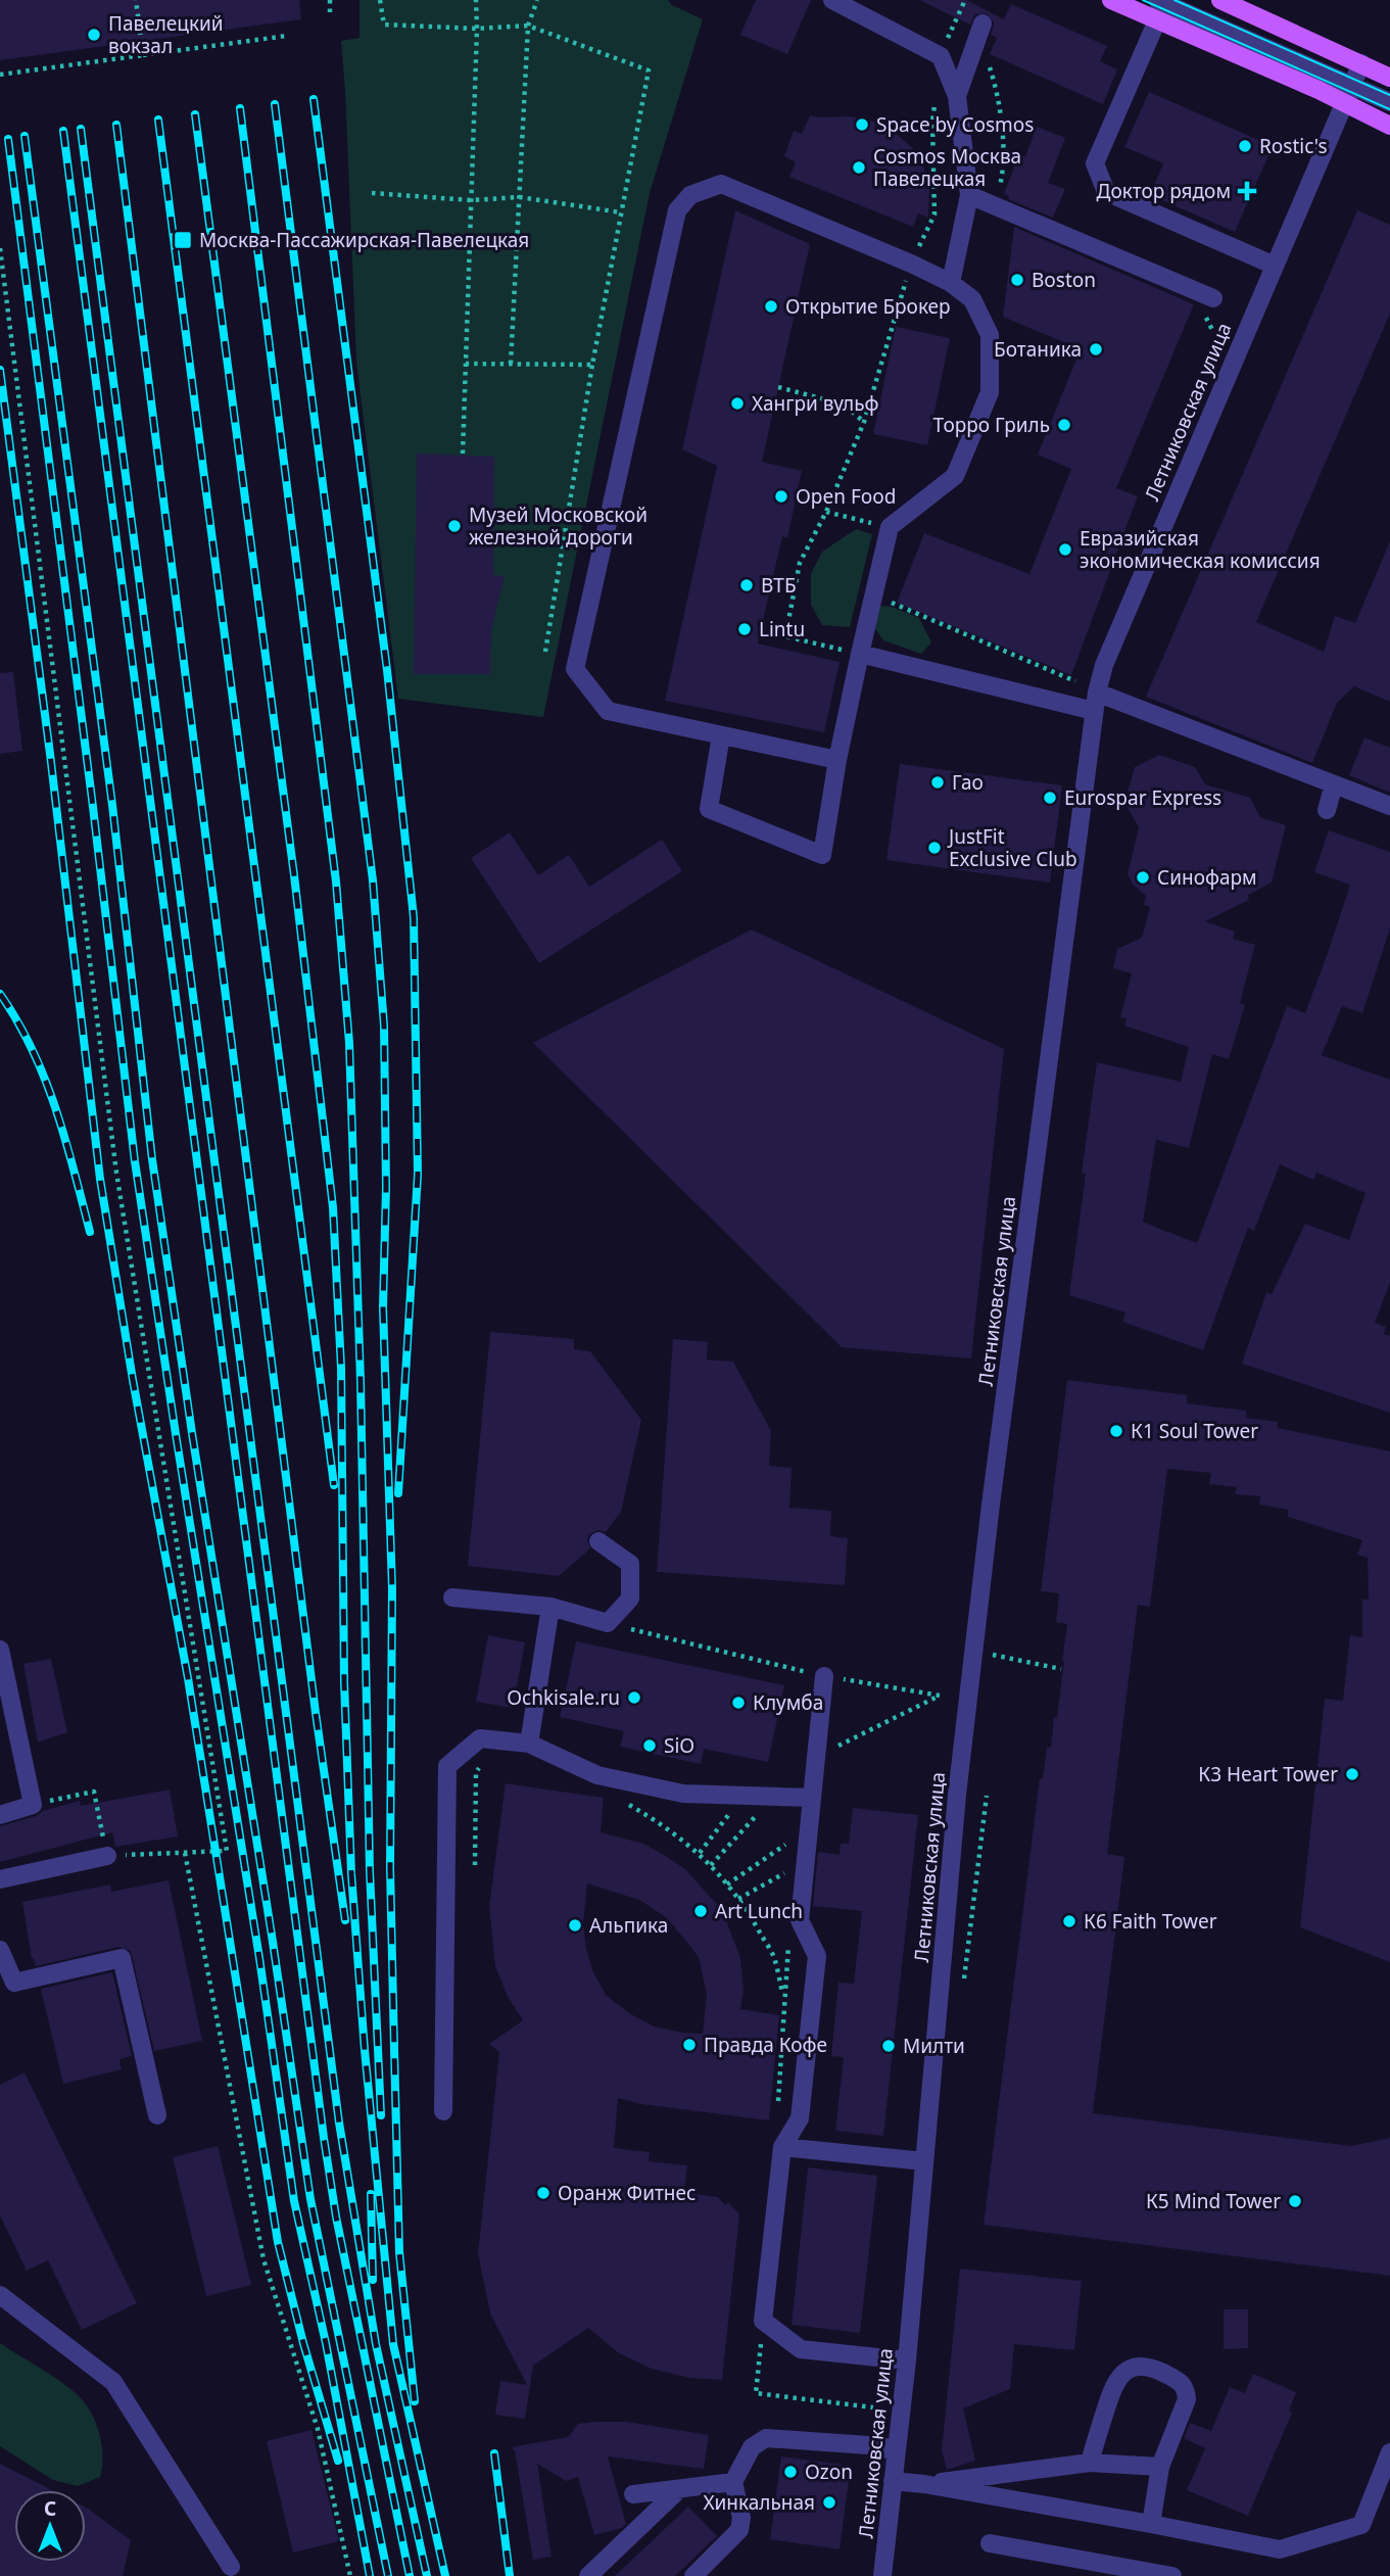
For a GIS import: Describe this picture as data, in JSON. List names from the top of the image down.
{
  "streets": {
    "street": ["Летниковская улица"]
  },
  "places": {
    "other": [
      "Павелецкий вокзал",
      "Space by Cosmos",
      "Rostic's",
      "Cosmos Москва Павелецкая",
      "Boston",
      "Открытие Брокер",
      "Ботаника",
      "Хангри вульф",
      "Торро Гриль",
      "Open Food",
      "Музей Московской железной дороги",
      "Евразийская экономическая комиссия",
      "ВТБ",
      "Lintu",
      "Гао",
      "Eurospar Express",
      "JustFit Exclusive Club",
      "Синофарм",
      "К1 Soul Tower",
      "Ochkisale.ru",
      "Клумба",
      "SiO",
      "К3 Heart Tower",
      "Art Lunch",
      "К6 Faith Tower",
      "Альпика",
      "Правда Кофе",
      "Милти",
      "Оранж Фитнес",
      "К5 Mind Tower",
      "Ozon",
      "Хинкальная"
    ],
    "health": ["Доктор рядом"],
    "transit": ["Москва-Пассажирская-Павелецкая"]
  },
  "north": "top"
}
